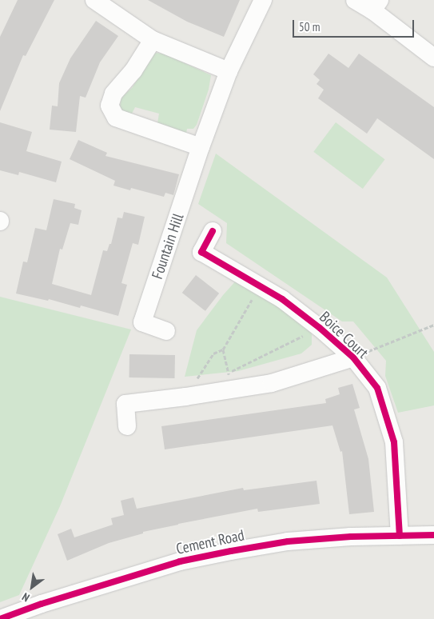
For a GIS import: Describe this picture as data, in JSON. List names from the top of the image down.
{
  "streets": {
    "street": ["Fountain Hill", "Boice Court", "Cement Road"]
  },
  "crossings": [
    ["Boice Court", "Cement Road"]
  ],
  "scale_bar": "50 m",
  "north": "bottom left"
}
